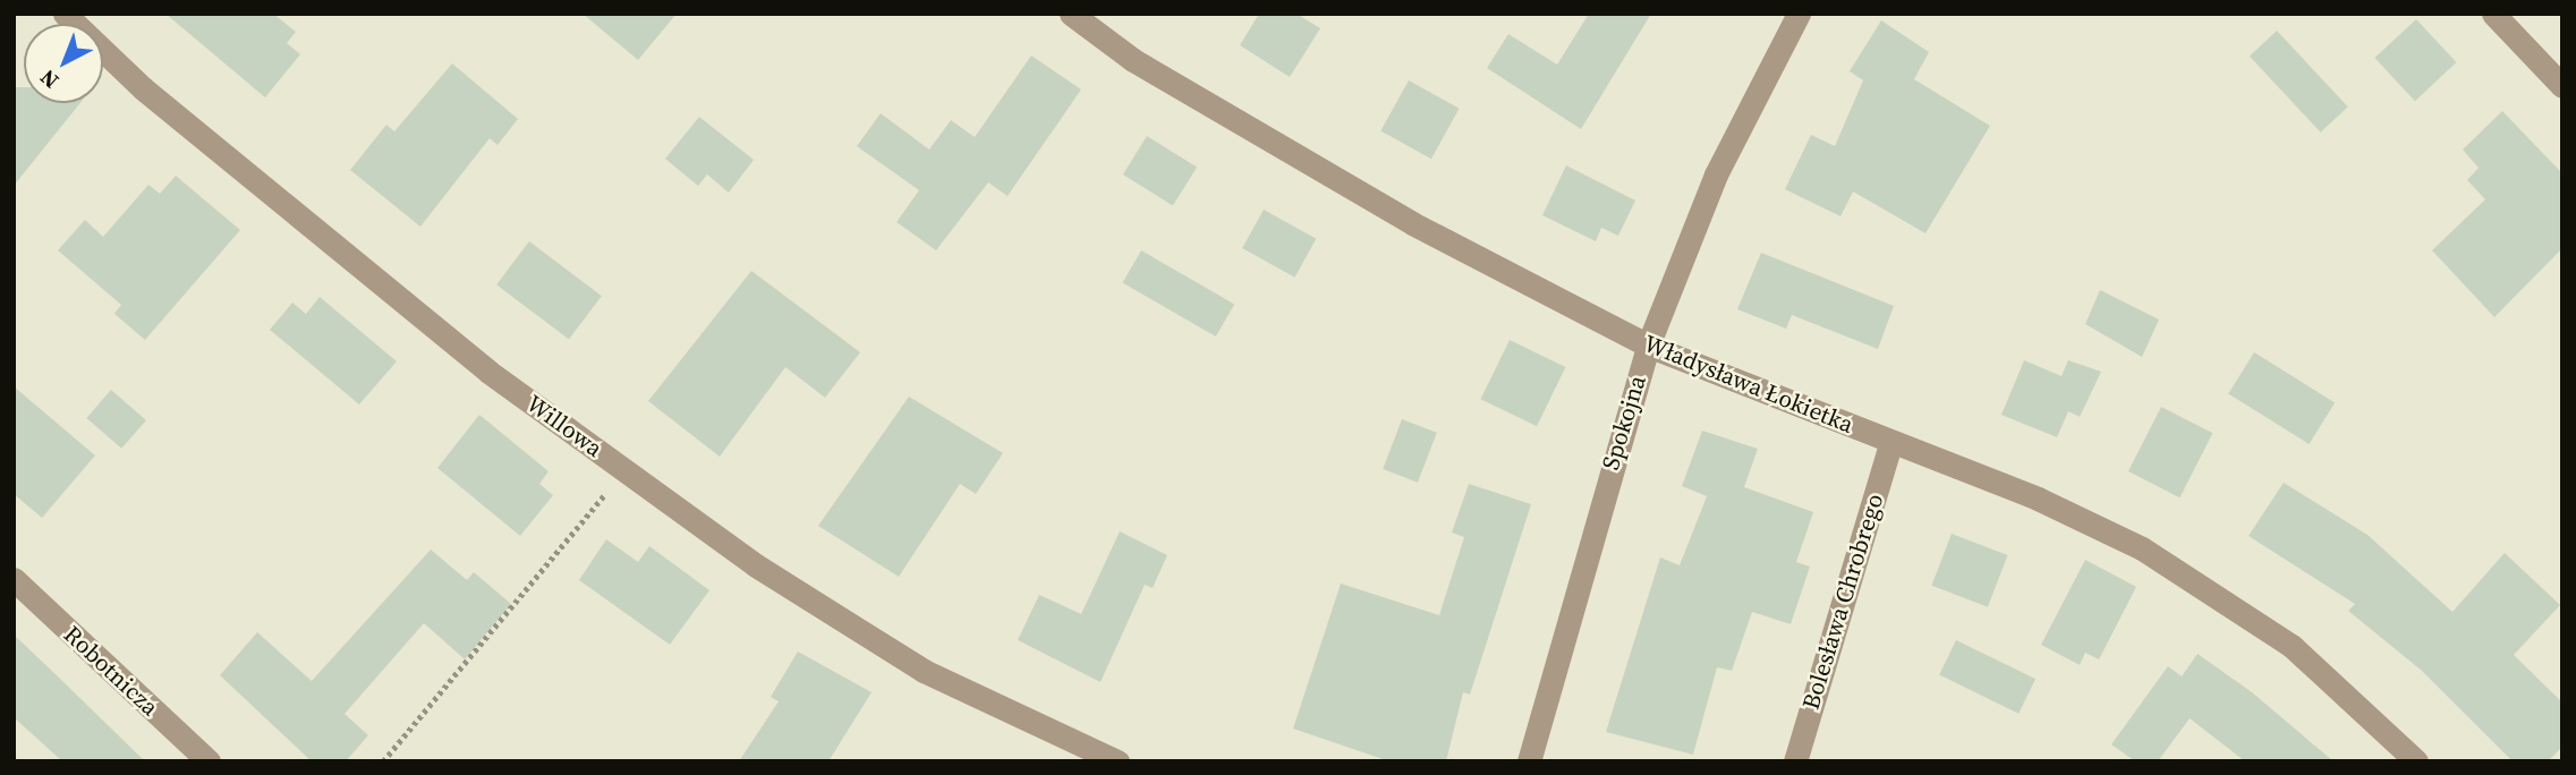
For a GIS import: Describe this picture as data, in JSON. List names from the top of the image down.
{
  "streets": {
    "street": [
      "Władysława Łokietka",
      "Spokojna",
      "Willowa",
      "Bolesława Chrobrego",
      "Robotnicza"
    ]
  },
  "crossings": [
    ["Władysława Łokietka", "Spokojna"],
    ["Władysława Łokietka", "Bolesława Chrobrego"]
  ],
  "north": "bottom left"
}
